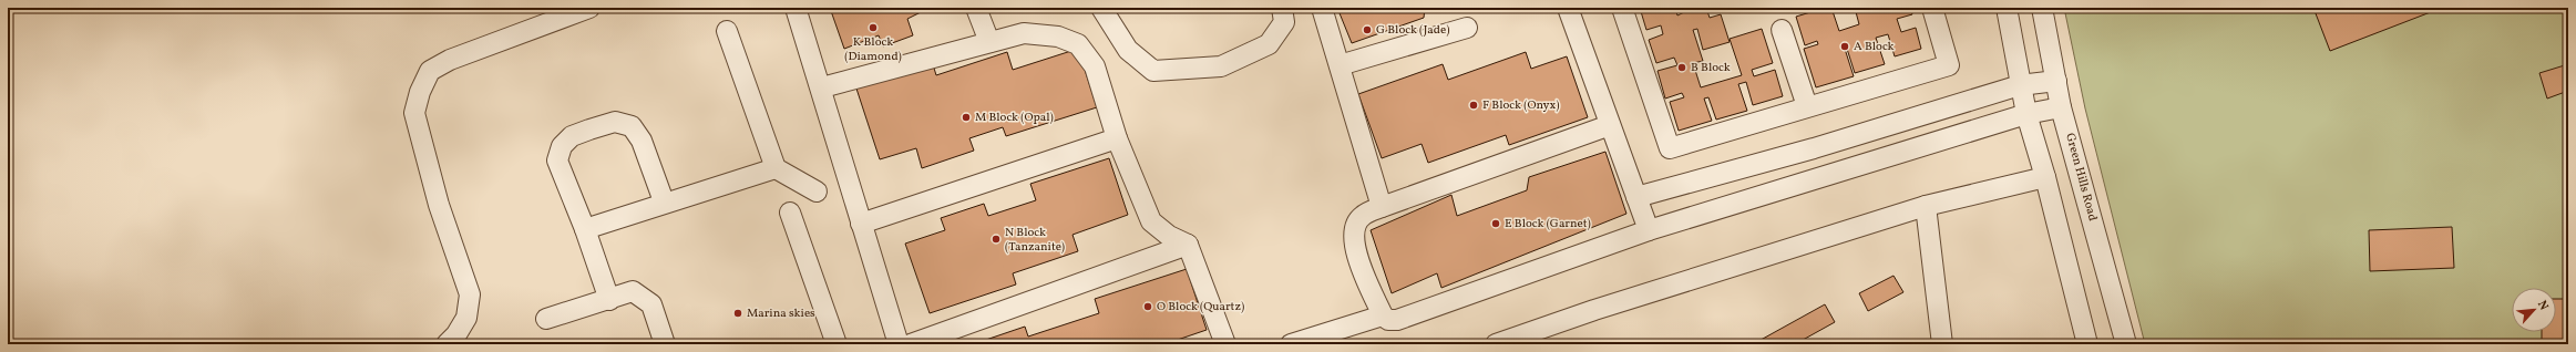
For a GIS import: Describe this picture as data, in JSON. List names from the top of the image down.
{
  "streets": {
    "street": ["Green Hills Road"]
  },
  "places": [
    "K Block (Diamond)",
    "G Block (Jade)",
    "A Block",
    "B Block",
    "F Block (Onyx)",
    "M Block (Opal)",
    "E Block (Garnet)",
    "N Block (Tanzanite)",
    "O Block (Quartz)",
    "Marina skies"
  ],
  "north": "top right"
}
